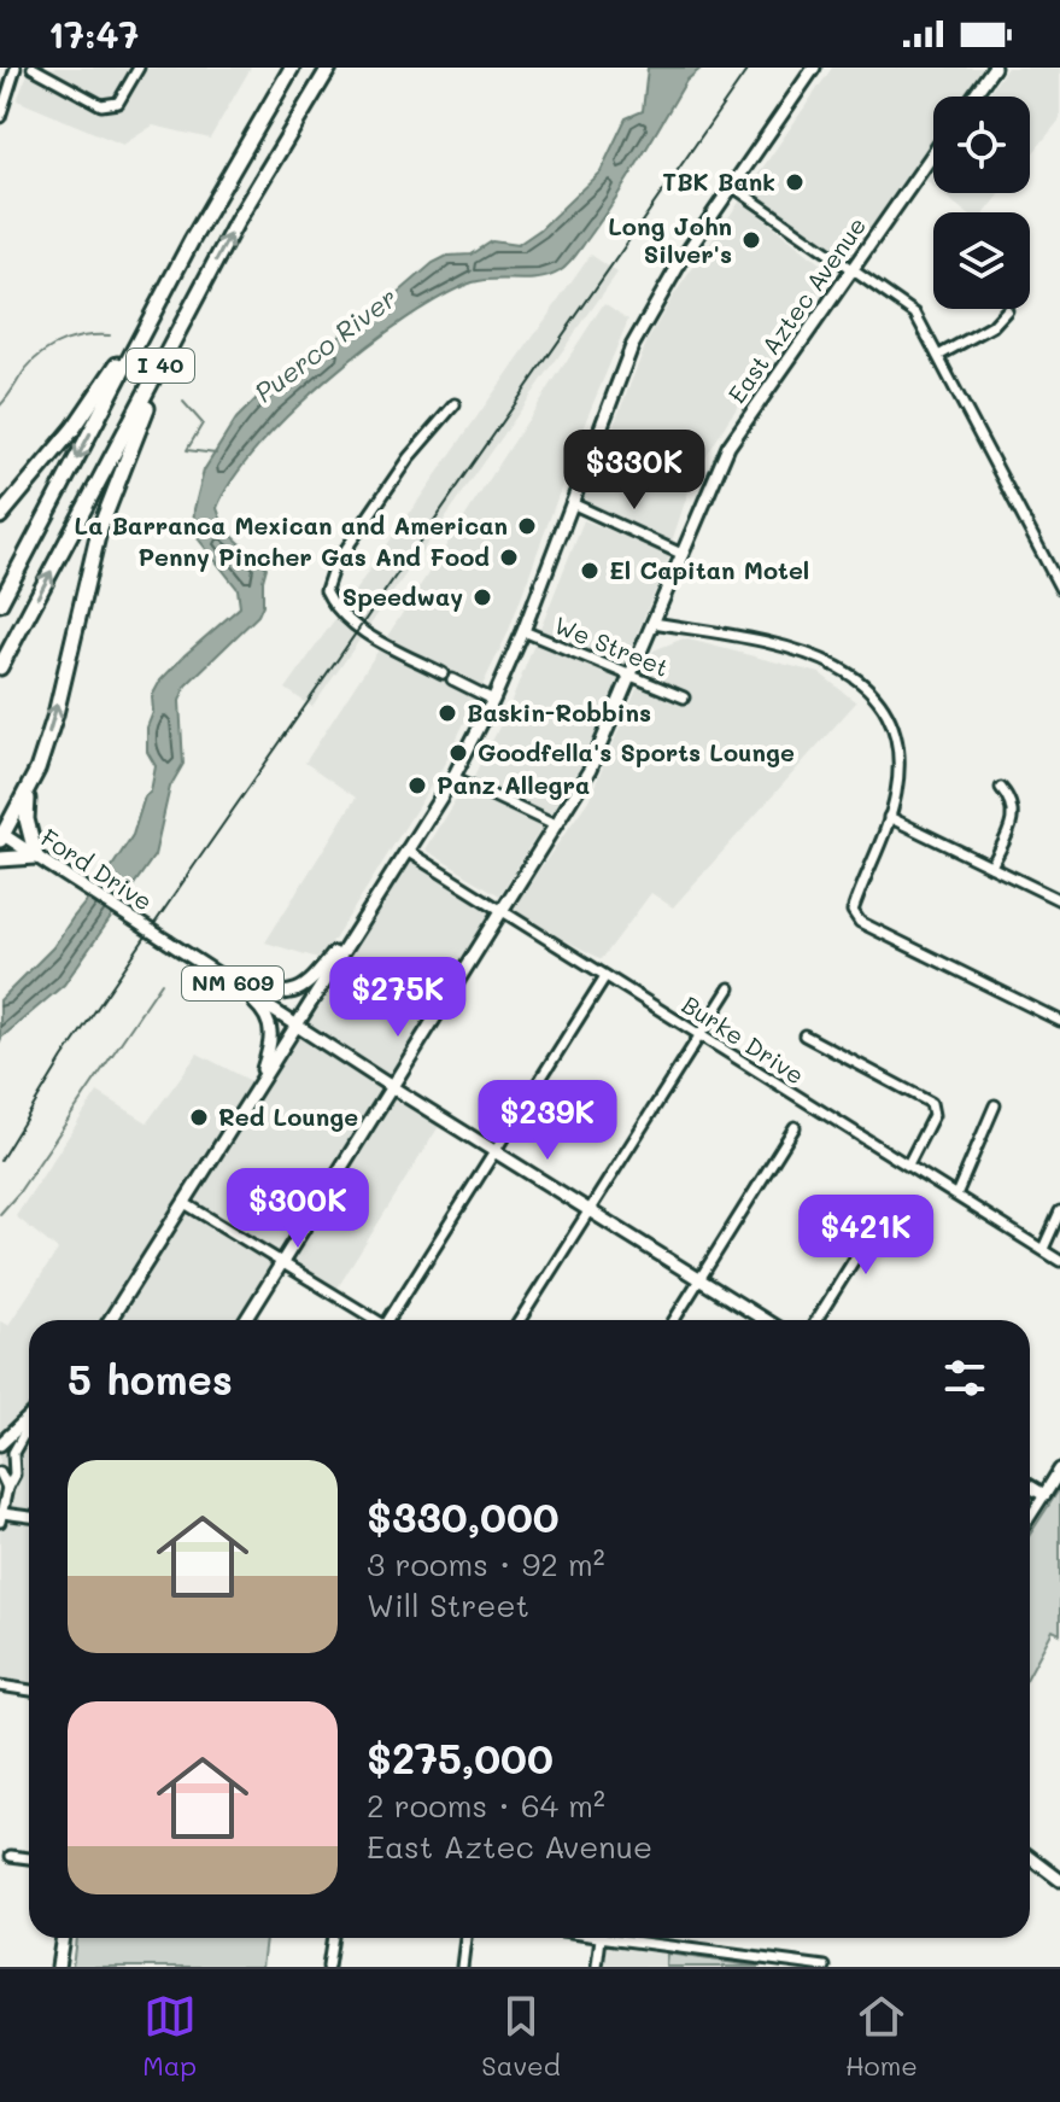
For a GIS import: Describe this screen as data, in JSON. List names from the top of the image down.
{
  "streets": {
    "highway": ["I 40"],
    "main road": ["East Aztec Avenue", "Ford Drive", "NM 609"],
    "street": ["We Street", "Burke Drive"]
  },
  "crossings": [
    ["East Aztec Avenue", "We Street"],
    ["East Aztec Avenue", "Burke Drive"],
    ["Ford Drive", "NM 609"]
  ],
  "water": ["Puerco River"],
  "places": [
    "TBK Bank",
    "Long John Silver's",
    "La Barranca Mexican and American",
    "Penny Pincher Gas And Food",
    "El Capitan Motel",
    "Speedway",
    "Baskin-Robbins",
    "Goodfella's Sports Lounge",
    "Panz Allegra",
    "Red Lounge"
  ],
  "page": {
    "status": "17:47",
    "price": [
      "$330K",
      "$275K",
      "$239K",
      "$300K",
      "$421K"
    ],
    "heading": "5 homes",
    "list": [
      {
        "name": "$330,000",
        "note": "3 rooms · 92 m² · Will Street"
      },
      {
        "name": "$275,000",
        "note": "2 rooms · 64 m² · East Aztec Avenue"
      }
    ],
    "tabs": ["Map", "Saved", "Home"]
  }
}
